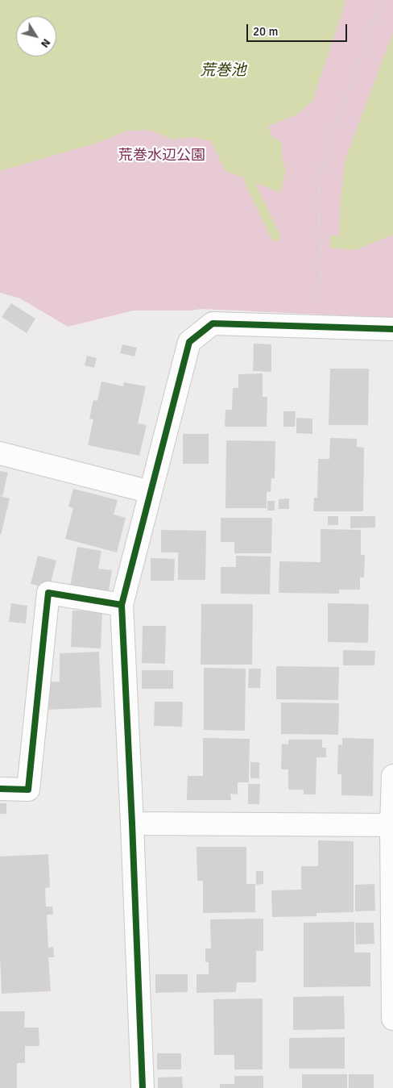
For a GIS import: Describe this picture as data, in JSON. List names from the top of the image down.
{
  "water": ["荒巻池"],
  "parks": ["荒巻水辺公園"],
  "scale_bar": "20 m",
  "north": "bottom right"
}
